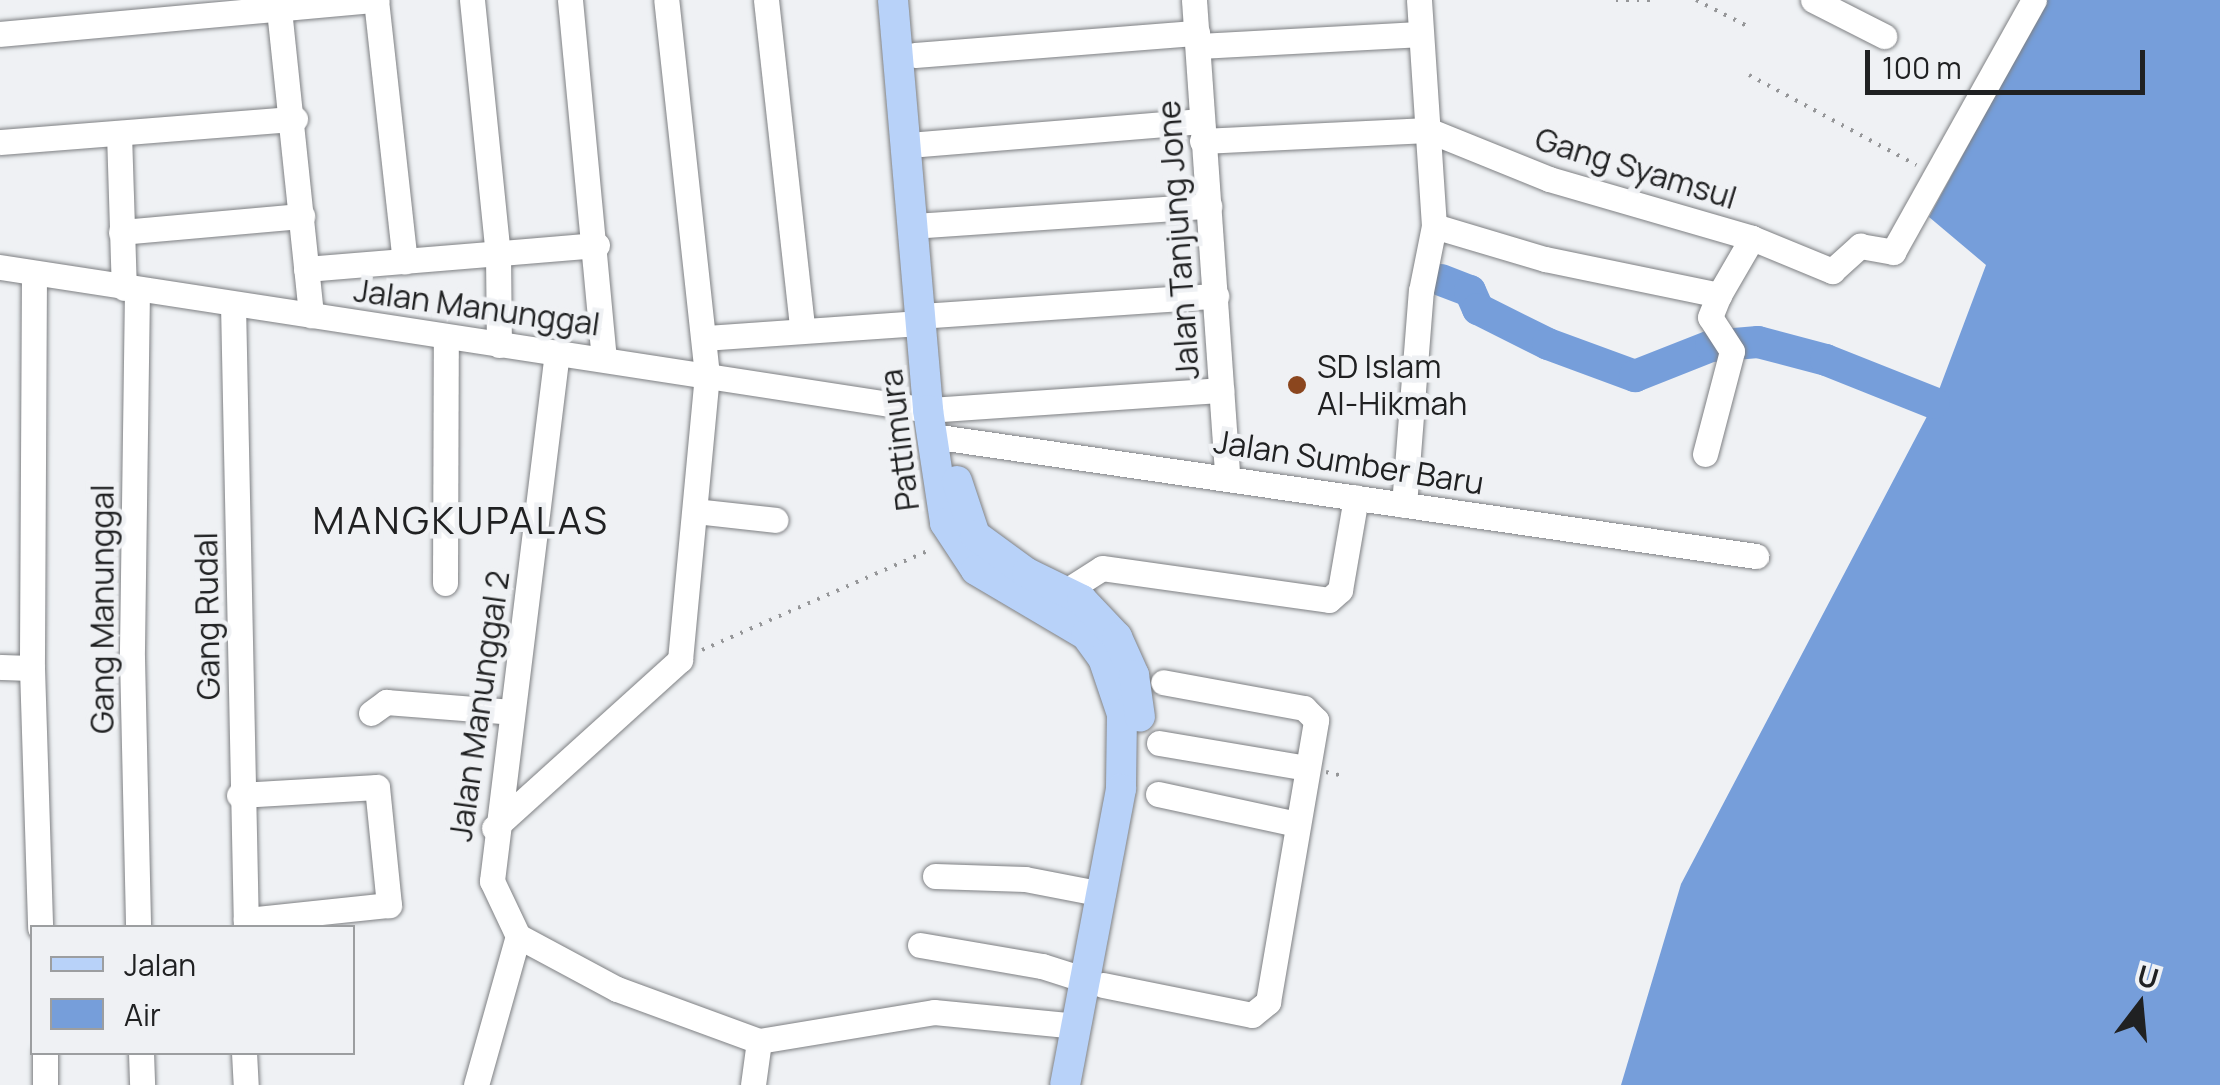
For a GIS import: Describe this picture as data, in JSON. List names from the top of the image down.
{
  "streets": {
    "main road": ["Pattimura"],
    "street": [
      "Gang Syamsul",
      "Jalan Tanjung Jone",
      "Jalan Manunggal",
      "Jalan Sumber Baru",
      "Gang Manunggal",
      "Gang Rudal",
      "Jalan Manunggal 2"
    ]
  },
  "crossings": [
    ["Jalan Tanjung Jone", "Jalan Sumber Baru"],
    ["Jalan Manunggal", "Pattimura"],
    ["Jalan Manunggal", "Jalan Sumber Baru"],
    ["Jalan Manunggal", "Gang Manunggal"],
    ["Jalan Manunggal", "Gang Rudal"],
    ["Jalan Manunggal", "Jalan Manunggal 2"],
    ["Pattimura", "Jalan Sumber Baru"]
  ],
  "districts": ["MANGKUPALAS"],
  "places": ["SD Islam Al-Hikmah"],
  "legend": ["Jalan", "Air"],
  "scale_bar": "100 m",
  "north": "top"
}
